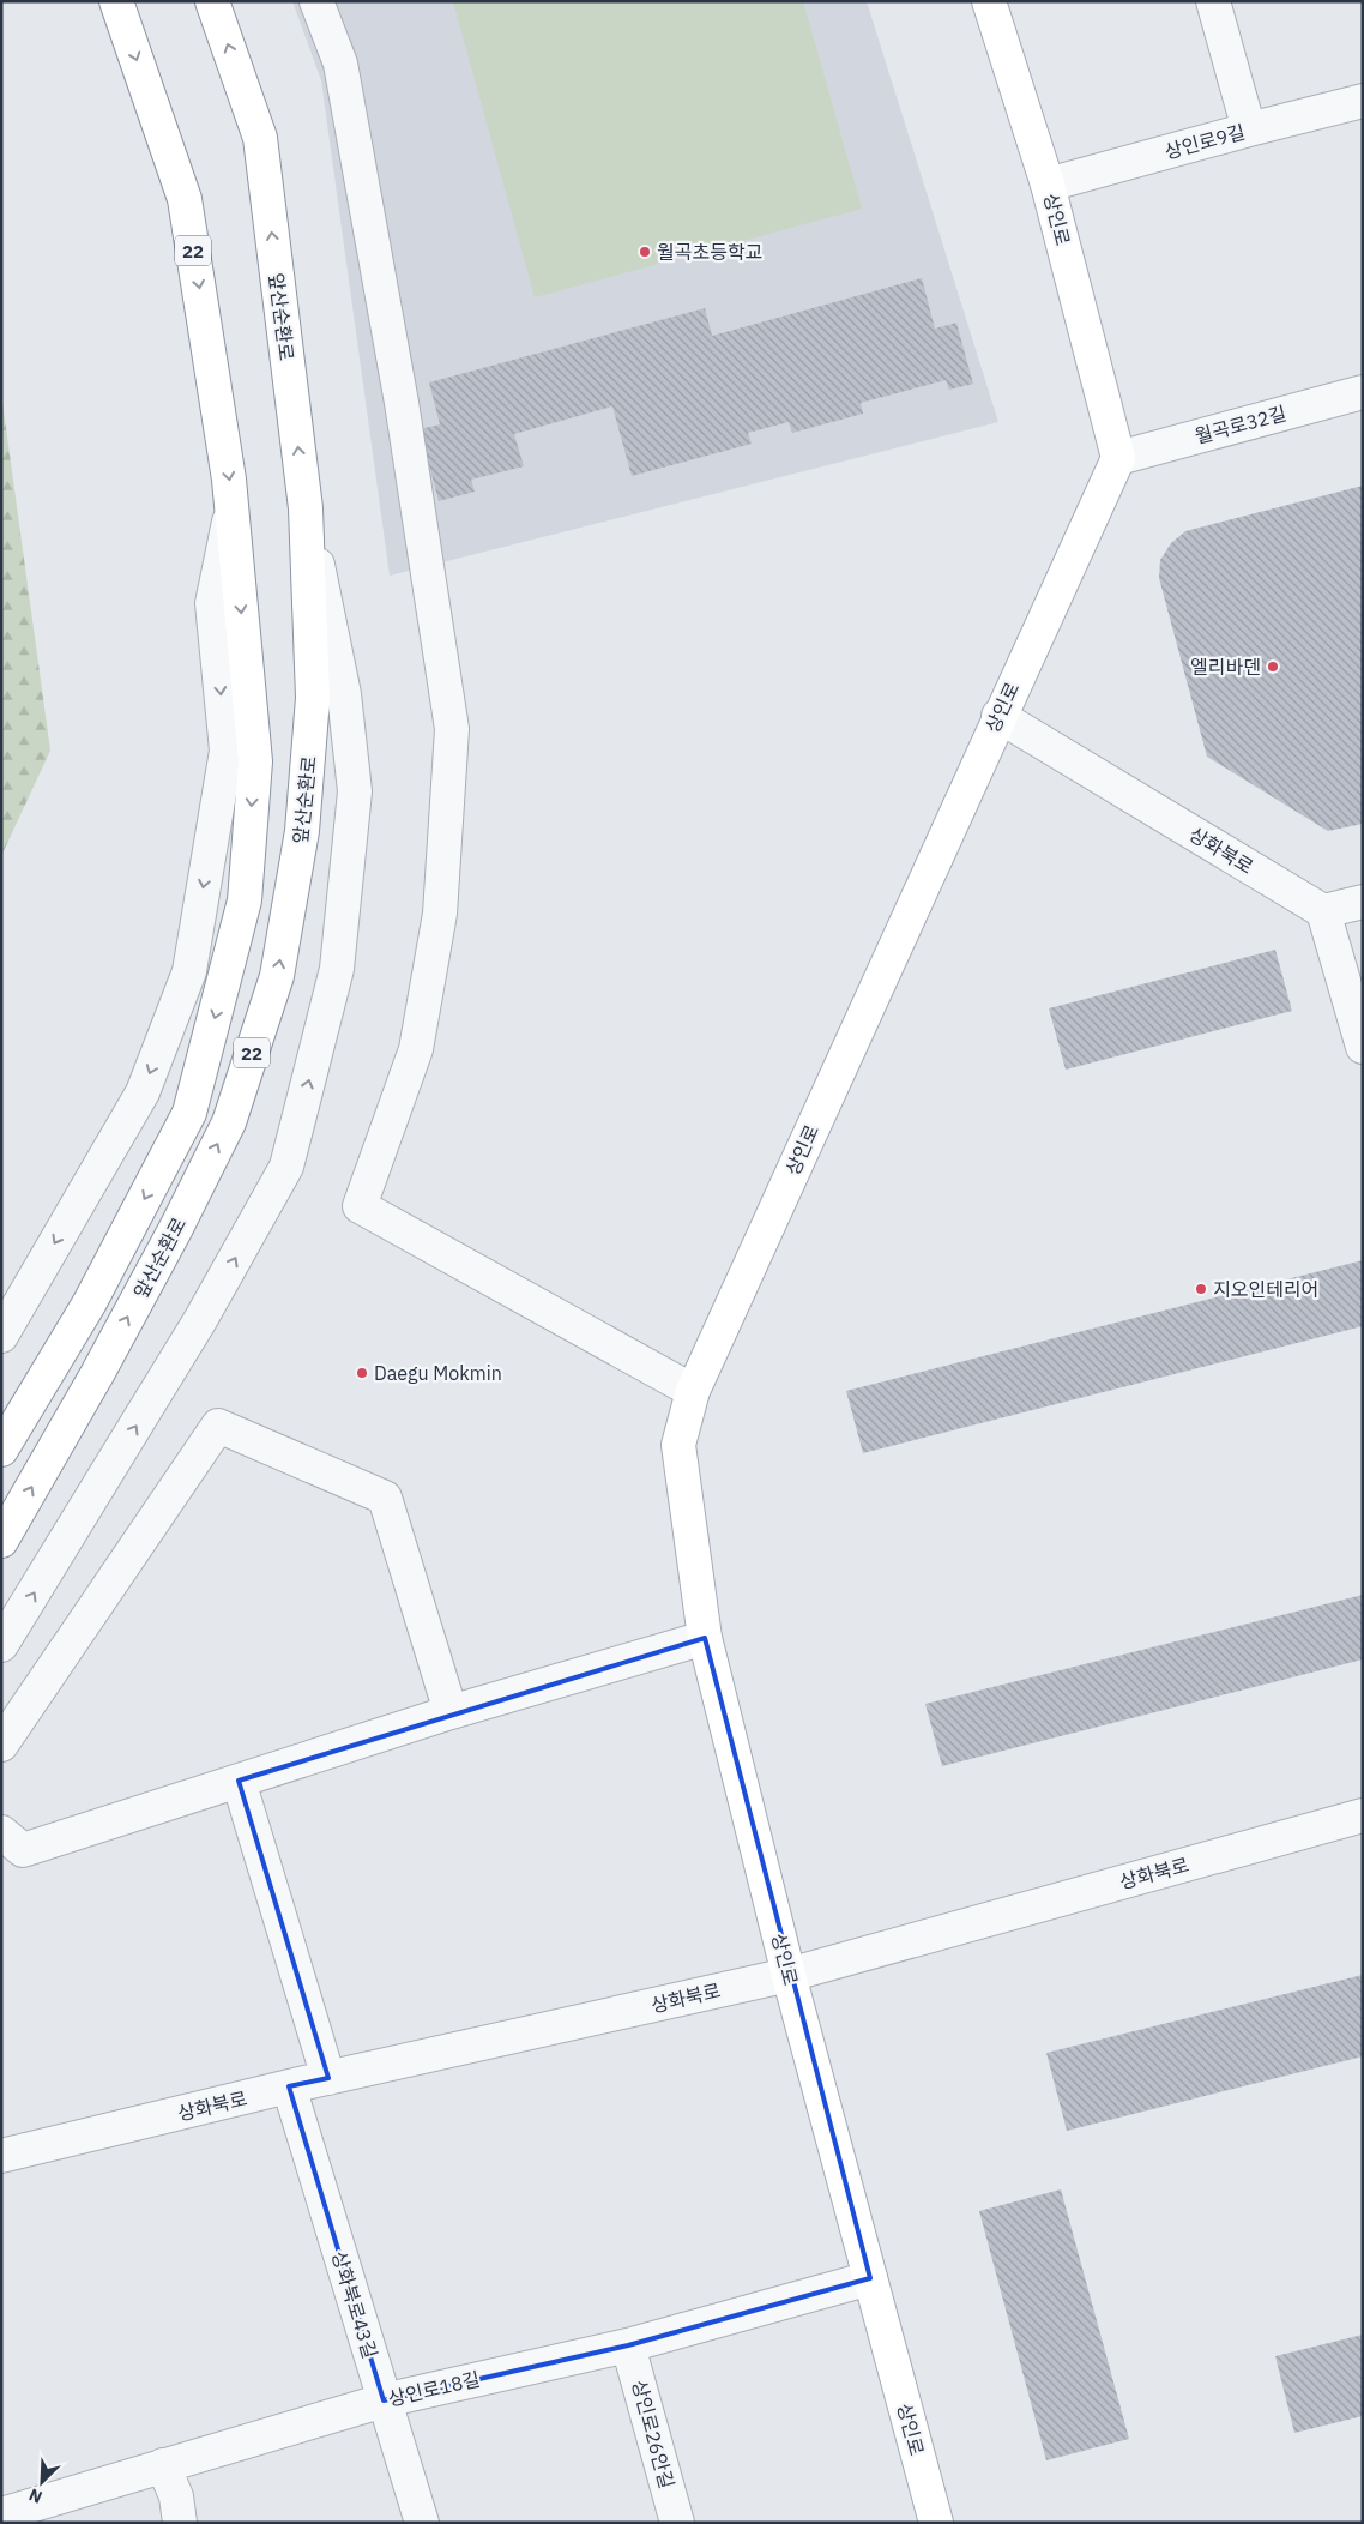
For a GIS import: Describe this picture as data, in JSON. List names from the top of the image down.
{
  "streets": {
    "main road": ["상인로", "22", "앞산순환로"],
    "street": [
      "상인로9길",
      "월곡로32길",
      "상화북로",
      "상화북로43길",
      "상인로18길",
      "상인로26안길"
    ]
  },
  "crossings": [
    ["상인로9길", "상인로"],
    ["상인로", "월곡로32길"],
    ["상인로", "상화북로"],
    ["상인로", "상인로18길"],
    ["상화북로", "상화북로43길"],
    ["상화북로43길", "상인로18길"],
    ["상인로18길", "상인로26안길"]
  ],
  "places": [
    "월곡초등학교",
    "엘리바덴",
    "지오인테리어",
    "Daegu Mokmin"
  ],
  "north": "bottom left"
}
